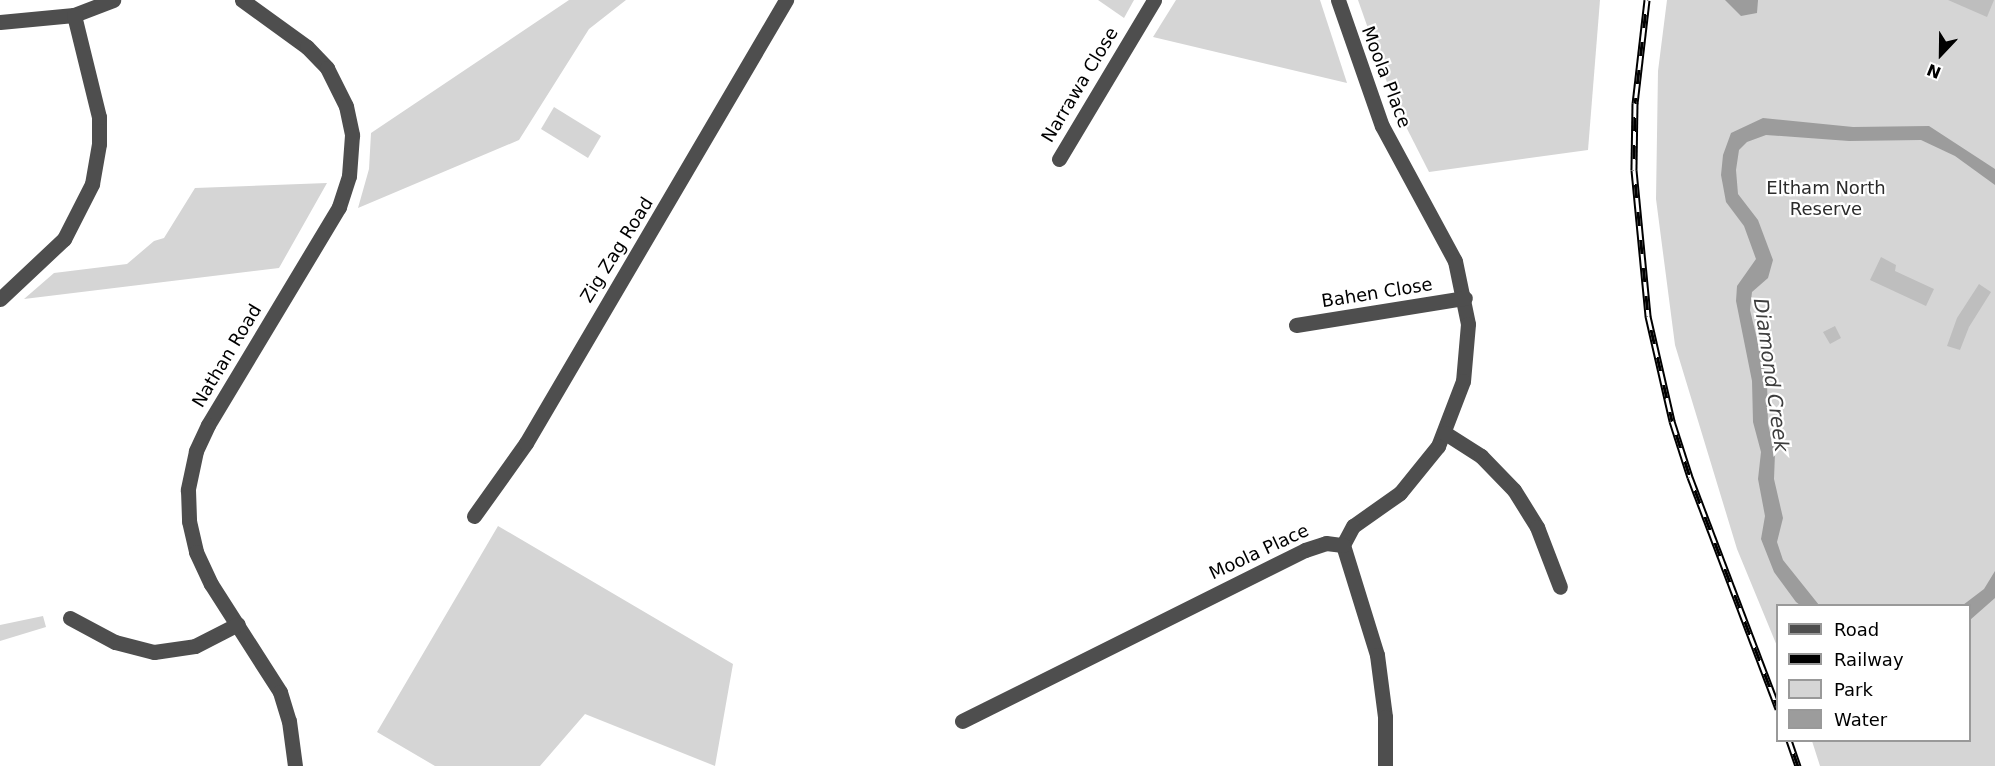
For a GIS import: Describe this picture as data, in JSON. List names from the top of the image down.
{
  "streets": {
    "street": [
      "Moola Place",
      "Narrawa Close",
      "Zig Zag Road",
      "Bahen Close",
      "Nathan Road"
    ]
  },
  "crossings": [
    ["Moola Place", "Bahen Close"]
  ],
  "water": ["Diamond Creek"],
  "parks": ["Eltham North Reserve"],
  "legend": [
    "Road",
    "Railway",
    "Park",
    "Water"
  ],
  "north": "bottom"
}
